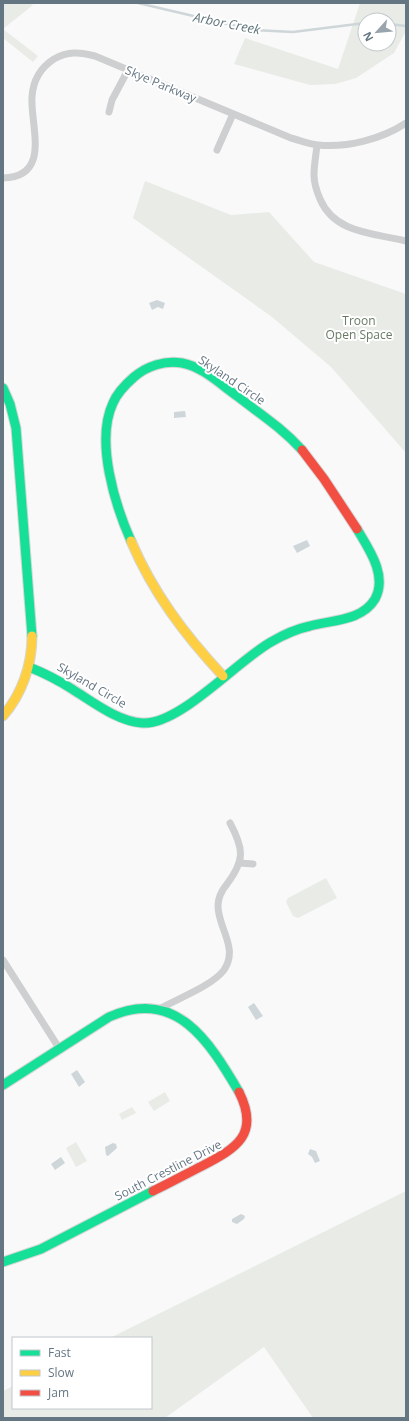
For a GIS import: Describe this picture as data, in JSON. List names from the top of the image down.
{
  "streets": {
    "street": ["Skye Parkway", "Skyland Circle", "South Crestline Drive"]
  },
  "water": ["Arbor Creek"],
  "parks": ["Troon Open Space"],
  "legend": ["Fast", "Slow", "Jam"],
  "north": "bottom left"
}
